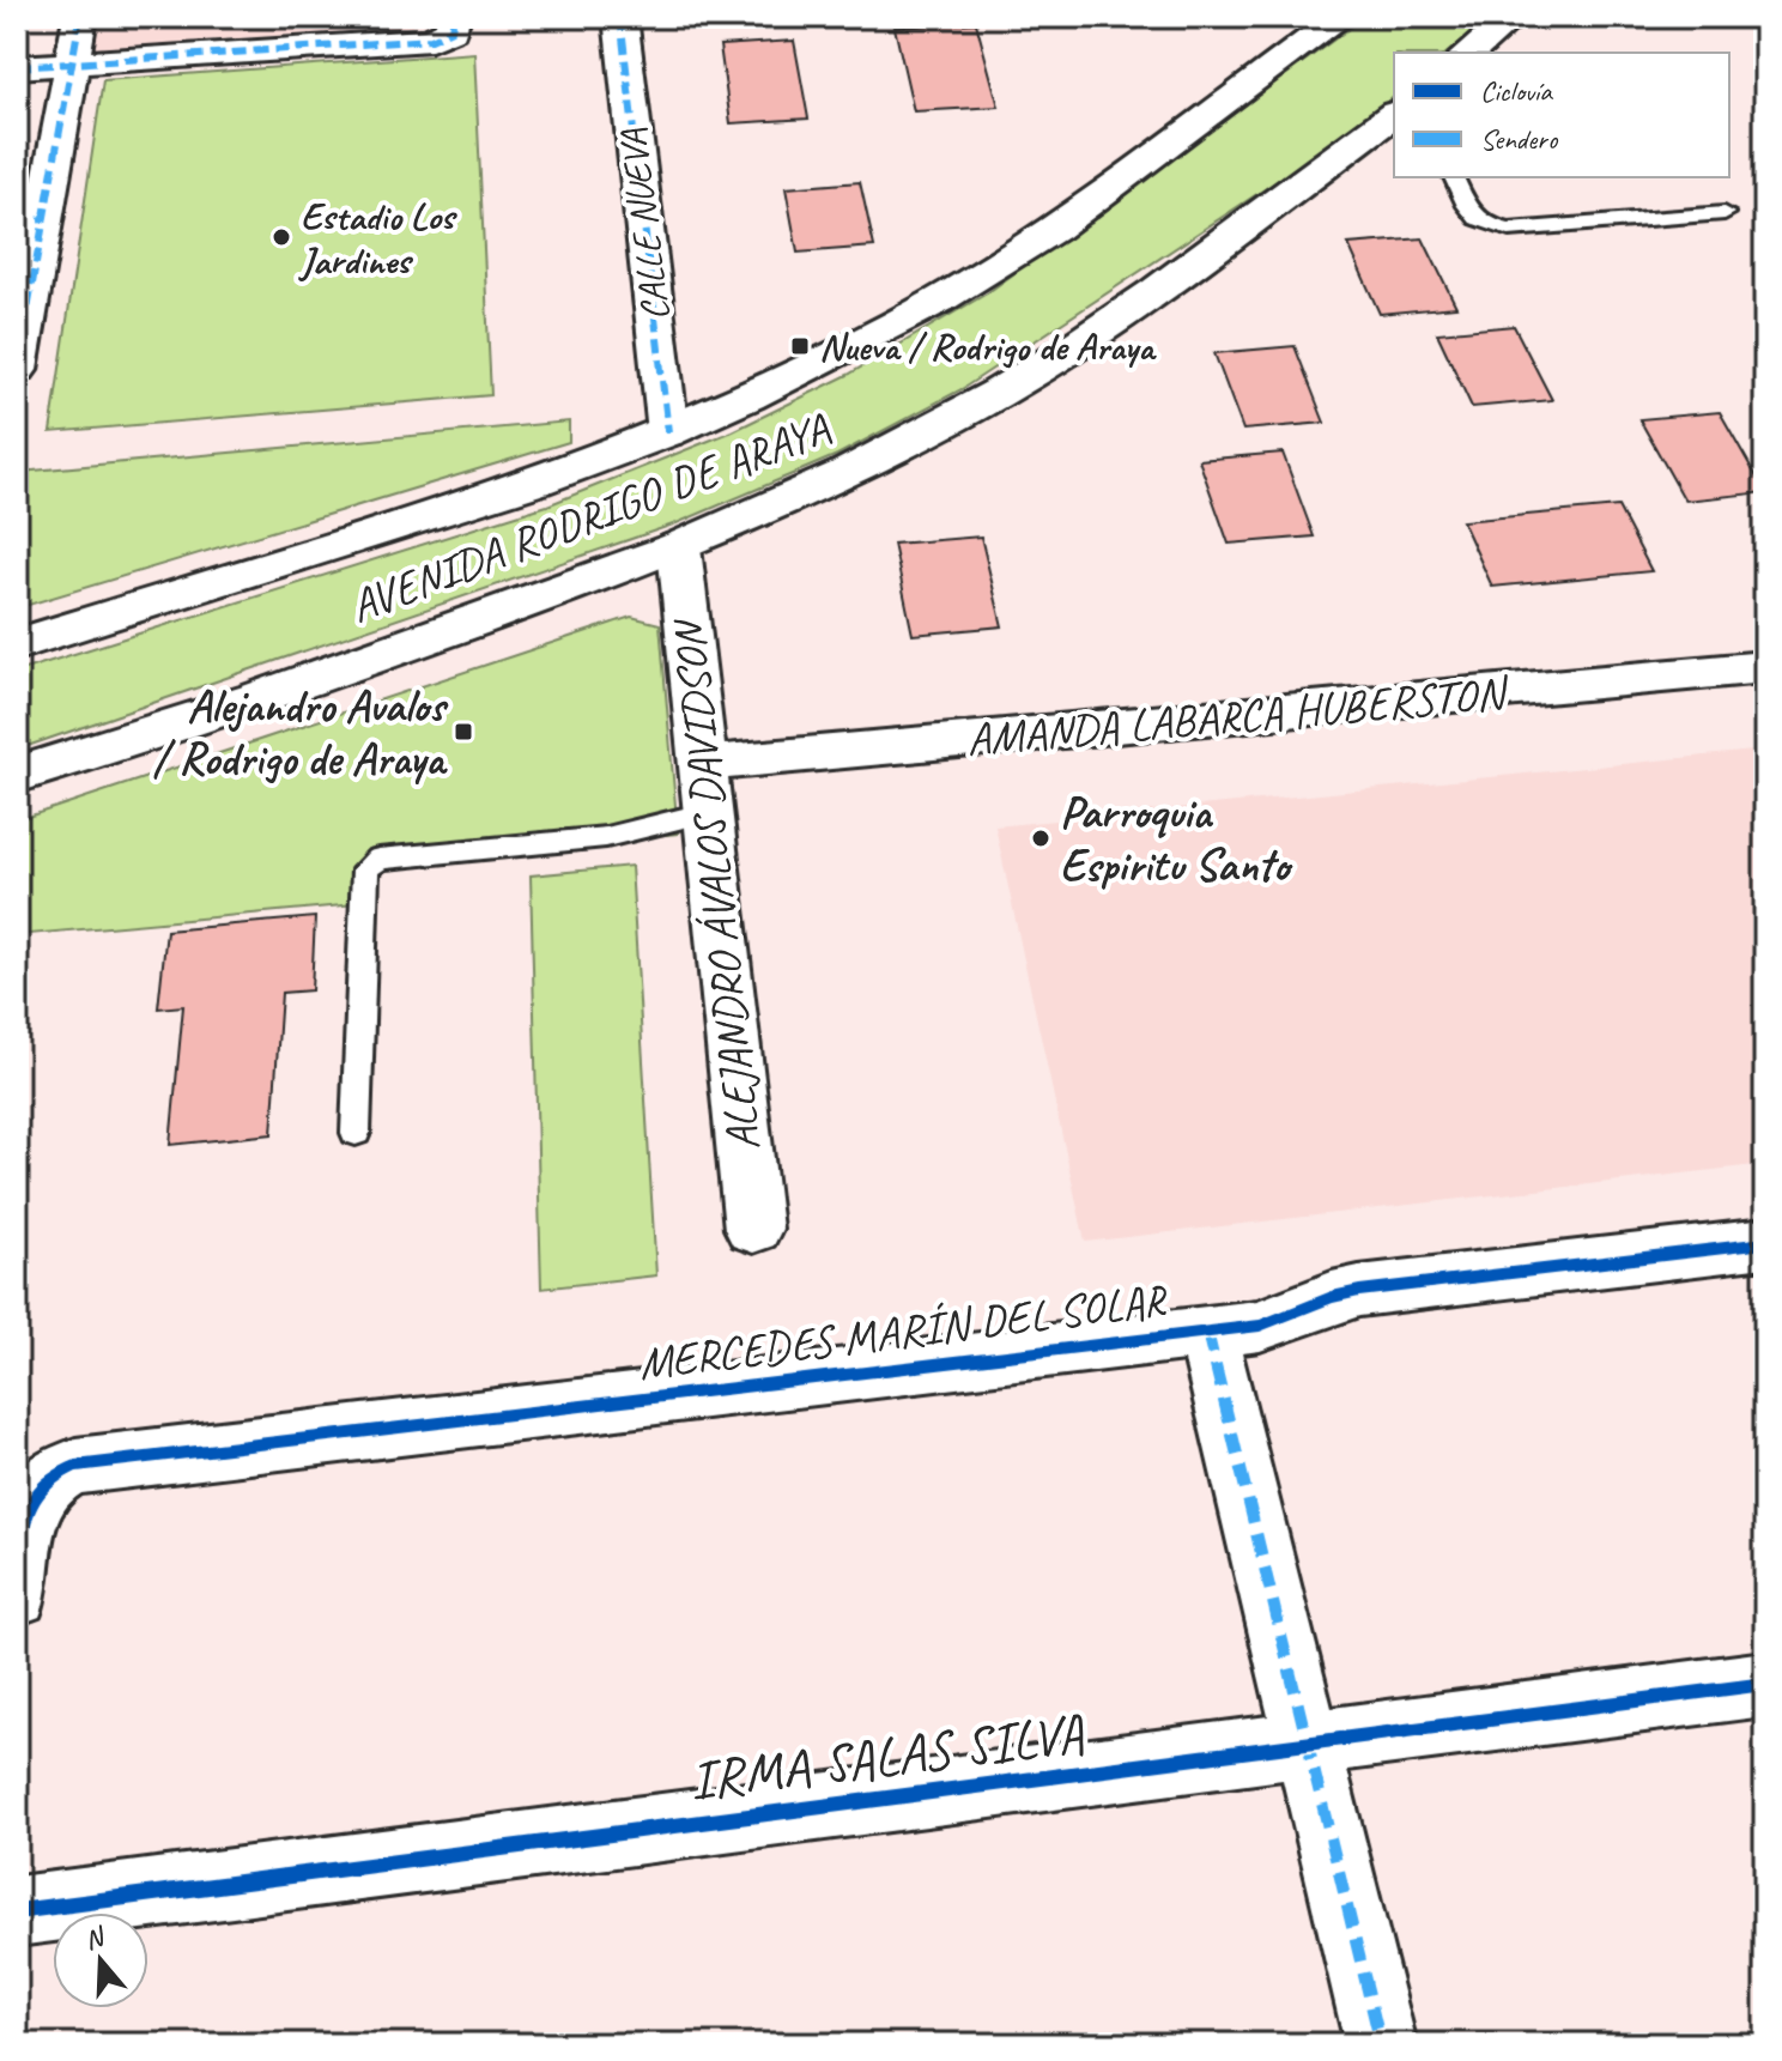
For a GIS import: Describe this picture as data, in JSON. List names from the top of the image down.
{
  "streets": {
    "street": [
      "CALLE NUEVA",
      "AVENIDA RODRIGO DE ARAYA",
      "AMANDA LABARCA HUBERSTON",
      "ALEJANDRO ÁVALOS DAVIDSON",
      "MERCEDES MARÍN DEL SOLAR",
      "IRMA SALAS SILVA"
    ]
  },
  "crossings": [
    ["CALLE NUEVA", "AVENIDA RODRIGO DE ARAYA"],
    ["AVENIDA RODRIGO DE ARAYA", "ALEJANDRO ÁVALOS DAVIDSON"],
    ["AMANDA LABARCA HUBERSTON", "ALEJANDRO ÁVALOS DAVIDSON"]
  ],
  "places": {
    "other": ["Estadio Los Jardines", "Parroquia Espiritu Santo"],
    "transit": ["Nueva / Rodrigo de Araya", "Alejandro Avalos / Rodrigo de Araya"]
  },
  "legend": ["Ciclovía", "Sendero"],
  "north": "top"
}
